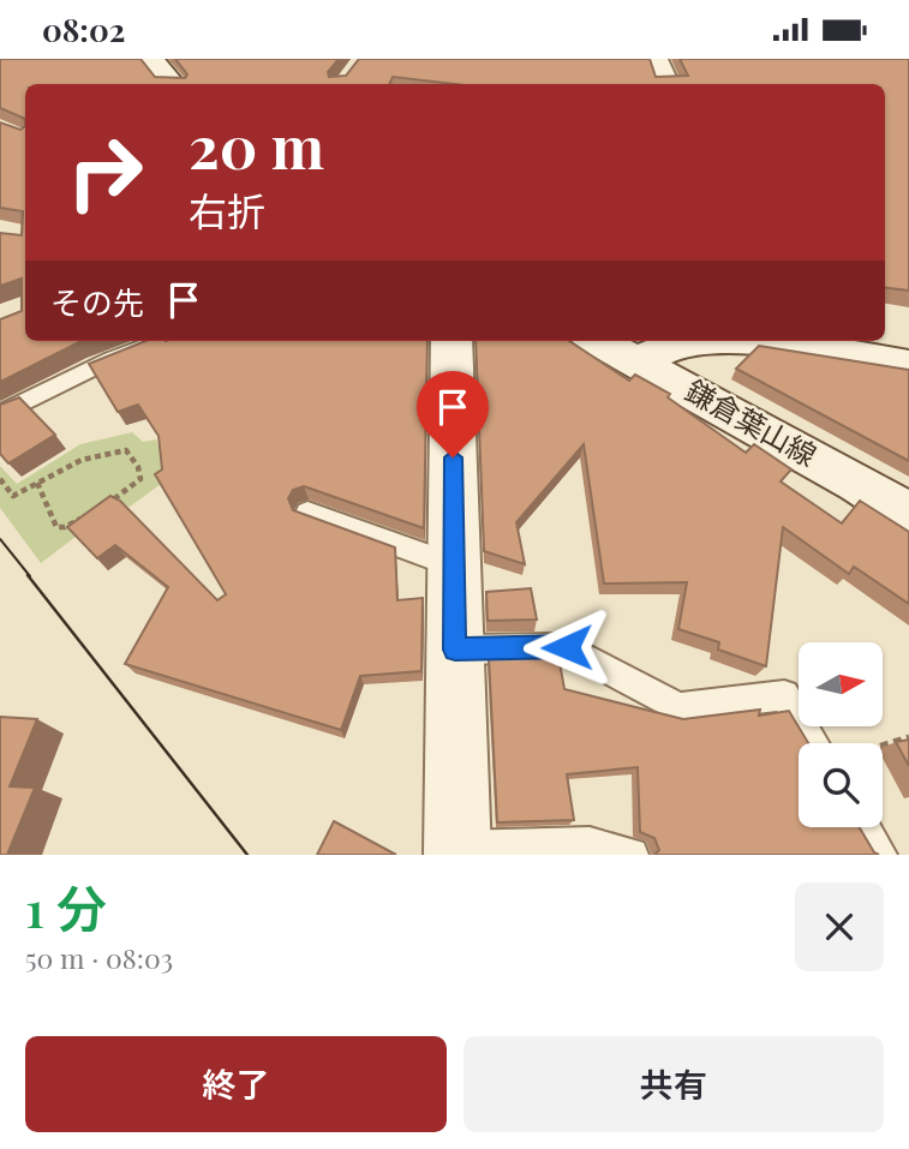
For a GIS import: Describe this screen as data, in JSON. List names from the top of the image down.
{
  "streets": {
    "street": ["鎌倉葉山線"]
  },
  "north": "right",
  "page": {
    "status": "08:02",
    "turn": ["20 m", "右折"],
    "then": "その先",
    "heading": ["1 分", "50 m · 08:03"],
    "buttons": ["終了", "共有"]
  }
}
